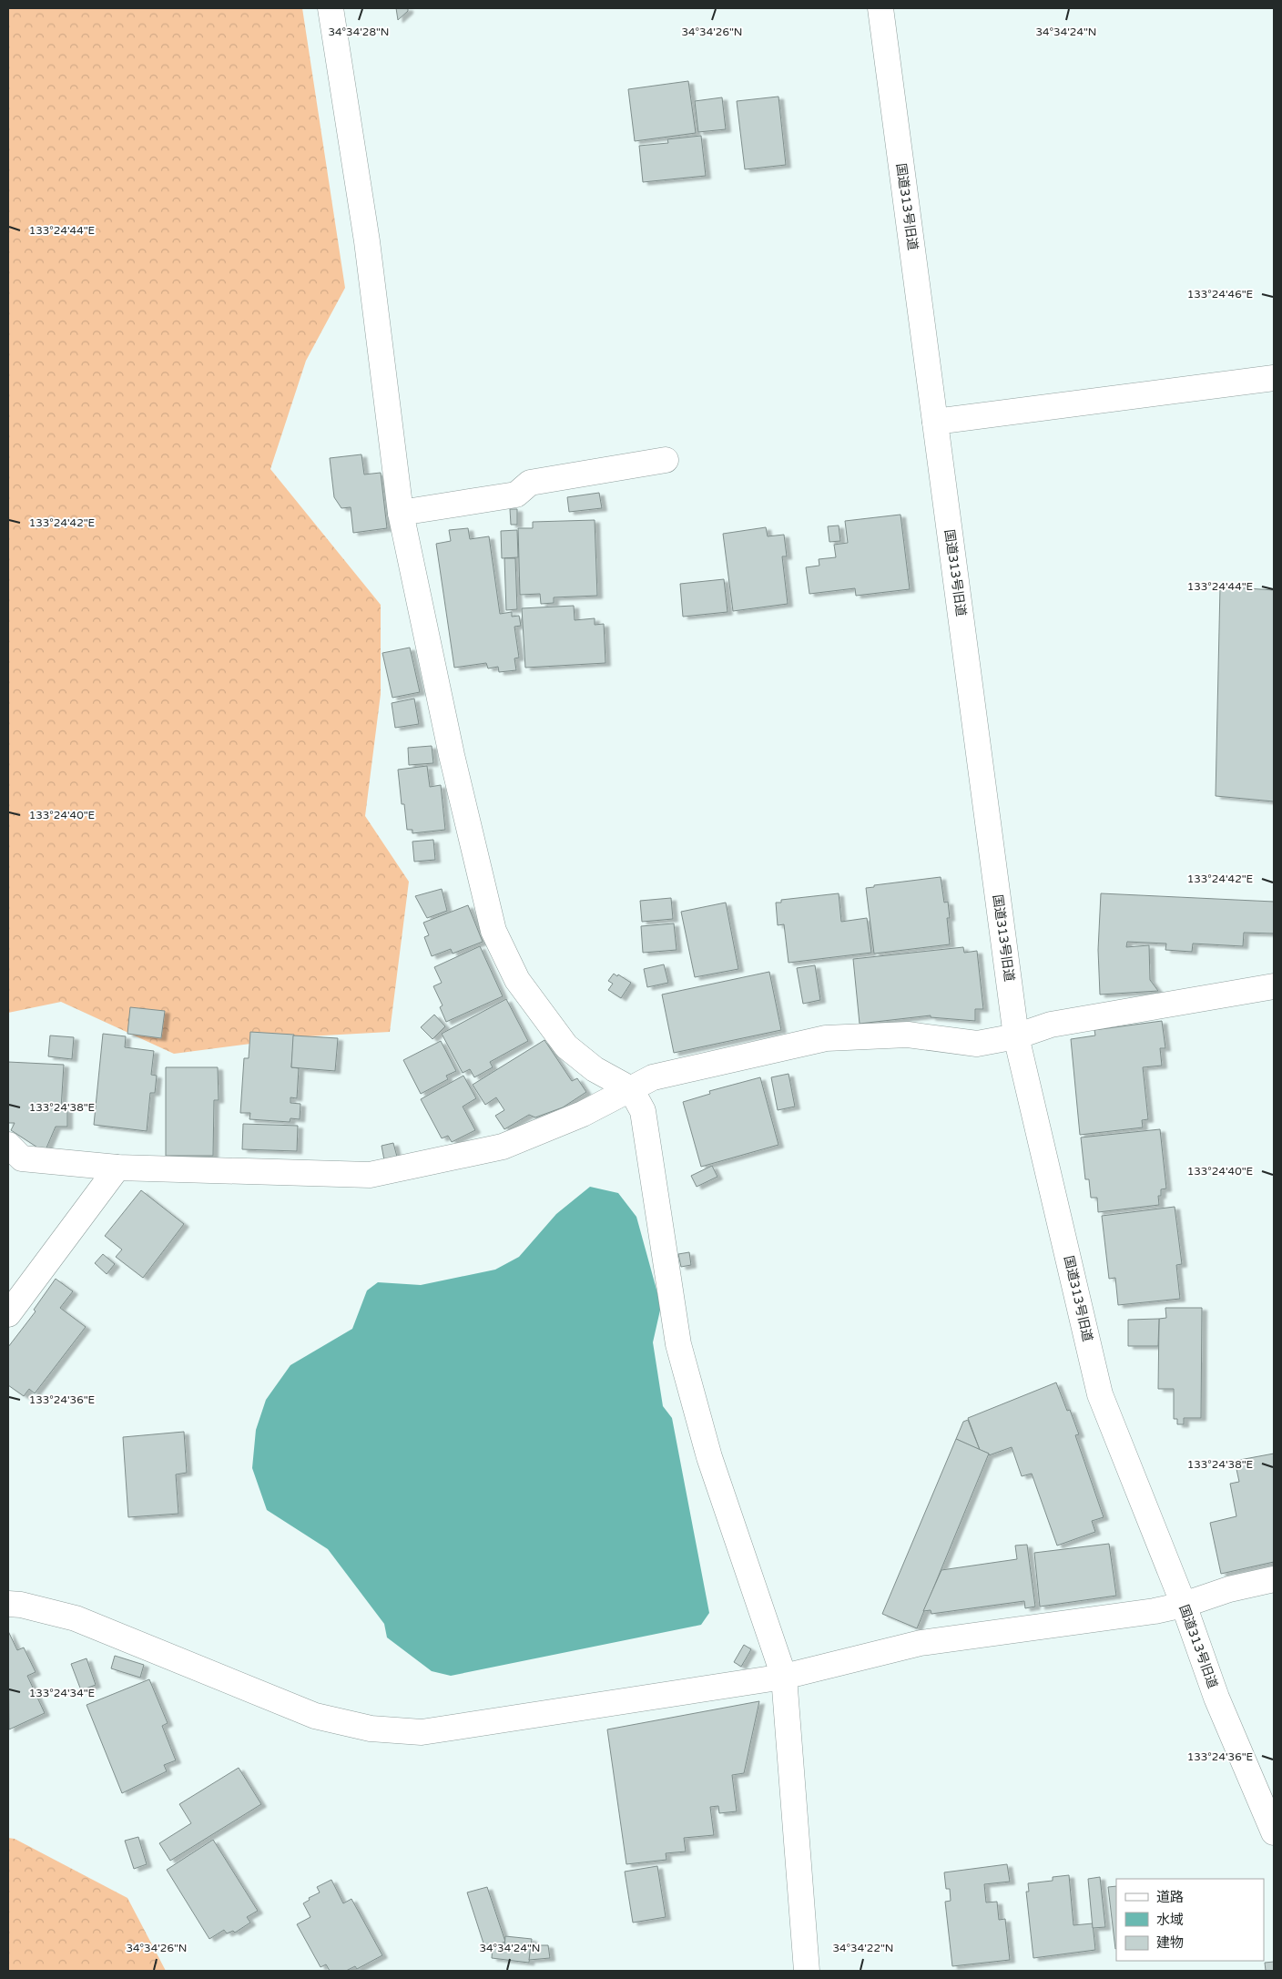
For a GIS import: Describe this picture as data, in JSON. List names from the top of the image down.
{
  "streets": {
    "street": ["国道313号旧道"]
  },
  "legend": ["道路", "水域", "建物"],
  "coordinates": [
    "34°34'28\"N",
    "34°34'26\"N",
    "34°34'24\"N",
    "133°24'44\"E",
    "133°24'46\"E",
    "133°24'42\"E",
    "133°24'40\"E",
    "133°24'38\"E",
    "133°24'36\"E",
    "133°24'34\"E",
    "34°34'22\"N"
  ]
}
